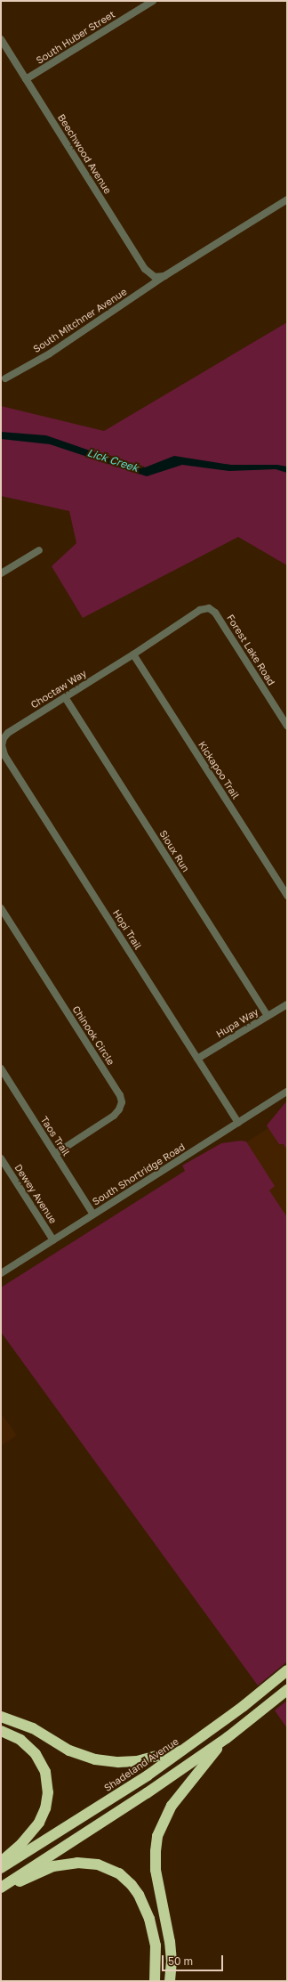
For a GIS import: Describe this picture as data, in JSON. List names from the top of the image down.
{
  "streets": {
    "highway": ["Shadeland Avenue"],
    "street": [
      "South Huber Street",
      "Beechwood Avenue",
      "South Mitchner Avenue",
      "Forest Lake Road",
      "Choctaw Way",
      "Kickapoo Trail",
      "Sioux Run",
      "Hopi Trail",
      "Hupa Way",
      "Chinook Circle",
      "Taos Trail",
      "South Shortridge Road",
      "Dewey Avenue"
    ]
  },
  "crossings": [
    ["South Huber Street", "Beechwood Avenue"],
    ["Beechwood Avenue", "South Mitchner Avenue"],
    ["Forest Lake Road", "Choctaw Way"],
    ["Forest Lake Road", "Kickapoo Trail"],
    ["Choctaw Way", "Kickapoo Trail"],
    ["Choctaw Way", "Sioux Run"],
    ["Choctaw Way", "Hopi Trail"],
    ["Sioux Run", "Hupa Way"],
    ["Hopi Trail", "Hupa Way"],
    ["Hopi Trail", "South Shortridge Road"],
    ["Chinook Circle", "Taos Trail"],
    ["Taos Trail", "South Shortridge Road"],
    ["South Shortridge Road", "Dewey Avenue"]
  ],
  "water": ["Lick Creek"],
  "scale_bar": "50 m"
}
